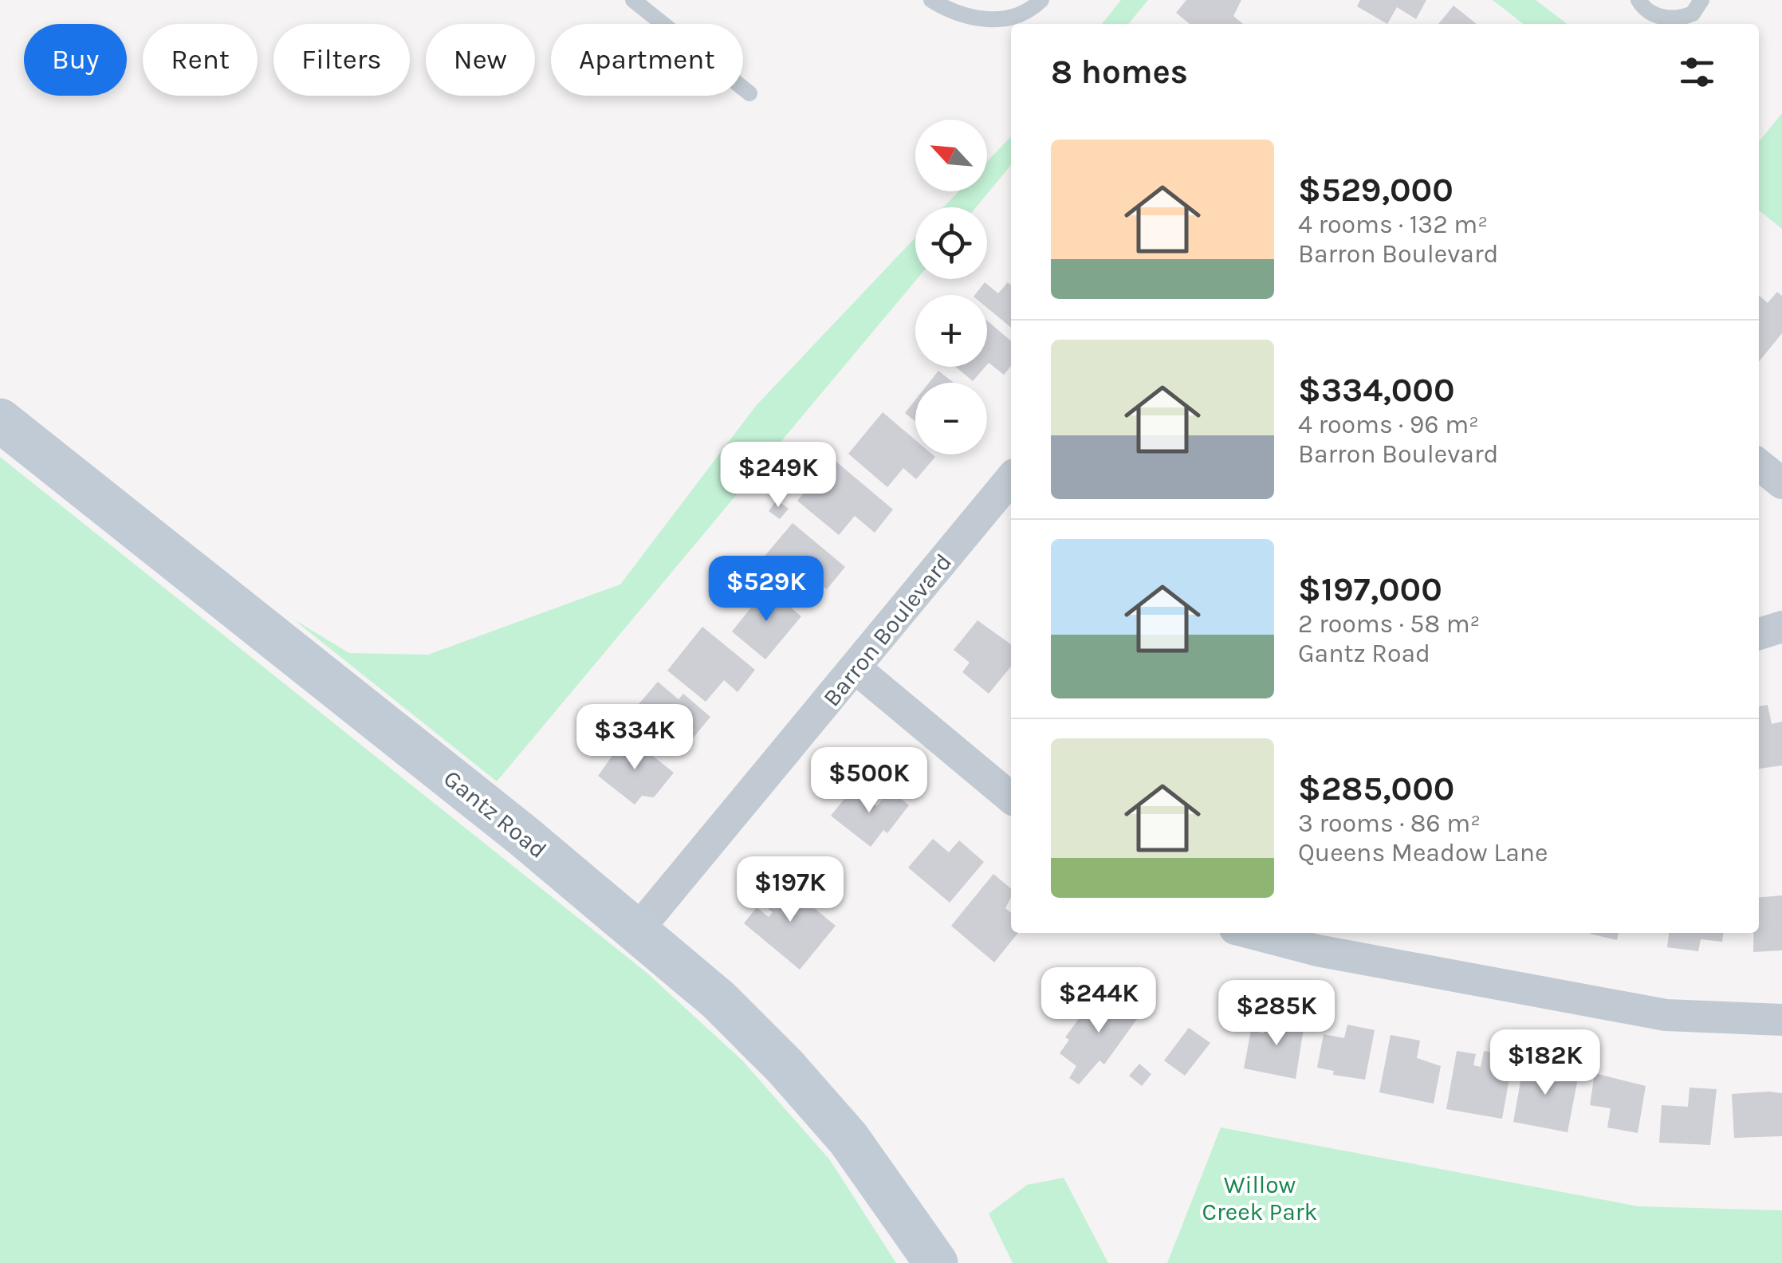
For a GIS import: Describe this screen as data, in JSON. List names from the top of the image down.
{
  "streets": {
    "main road": ["Gantz Road"],
    "street": ["Barron Boulevard"]
  },
  "crossings": [
    ["Barron Boulevard", "Gantz Road"]
  ],
  "parks": ["Willow Creek Park"],
  "north": "top left",
  "page": {
    "chip": [
      "Buy",
      "Rent",
      "Filters",
      "New",
      "Apartment"
    ],
    "heading": "8 homes",
    "map_buttons": ["+", "−"],
    "list": [
      {
        "name": "$529,000",
        "note": "4 rooms · 132 m² · Barron Boulevard"
      },
      {
        "name": "$334,000",
        "note": "4 rooms · 96 m² · Barron Boulevard"
      },
      {
        "name": "$197,000",
        "note": "2 rooms · 58 m² · Gantz Road"
      },
      {
        "name": "$285,000",
        "note": "3 rooms · 86 m² · Queens Meadow Lane"
      }
    ],
    "price": [
      "$249K",
      "$529K",
      "$334K",
      "$500K",
      "$197K",
      "$244K",
      "$285K",
      "$182K"
    ]
  }
}
